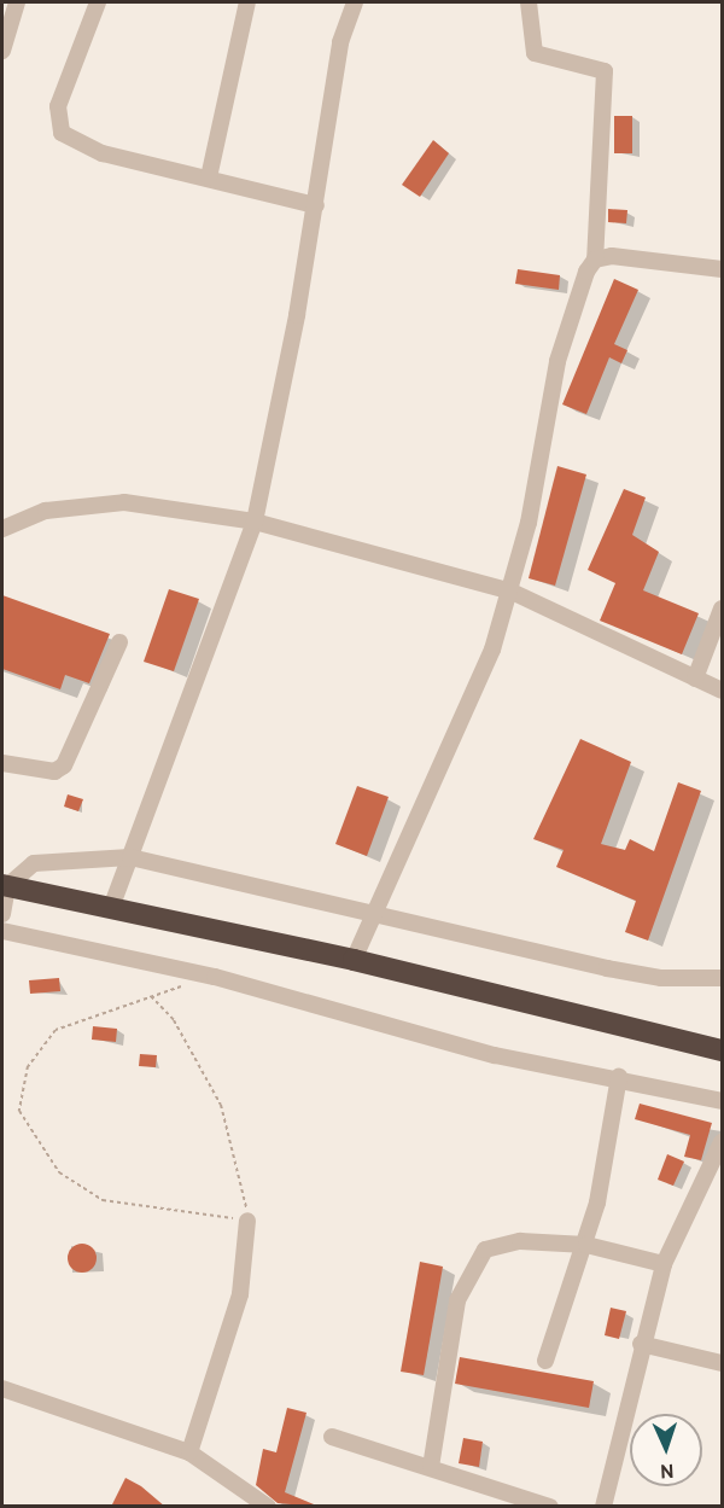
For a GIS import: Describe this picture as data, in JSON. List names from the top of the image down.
{
  "north": "bottom"
}
